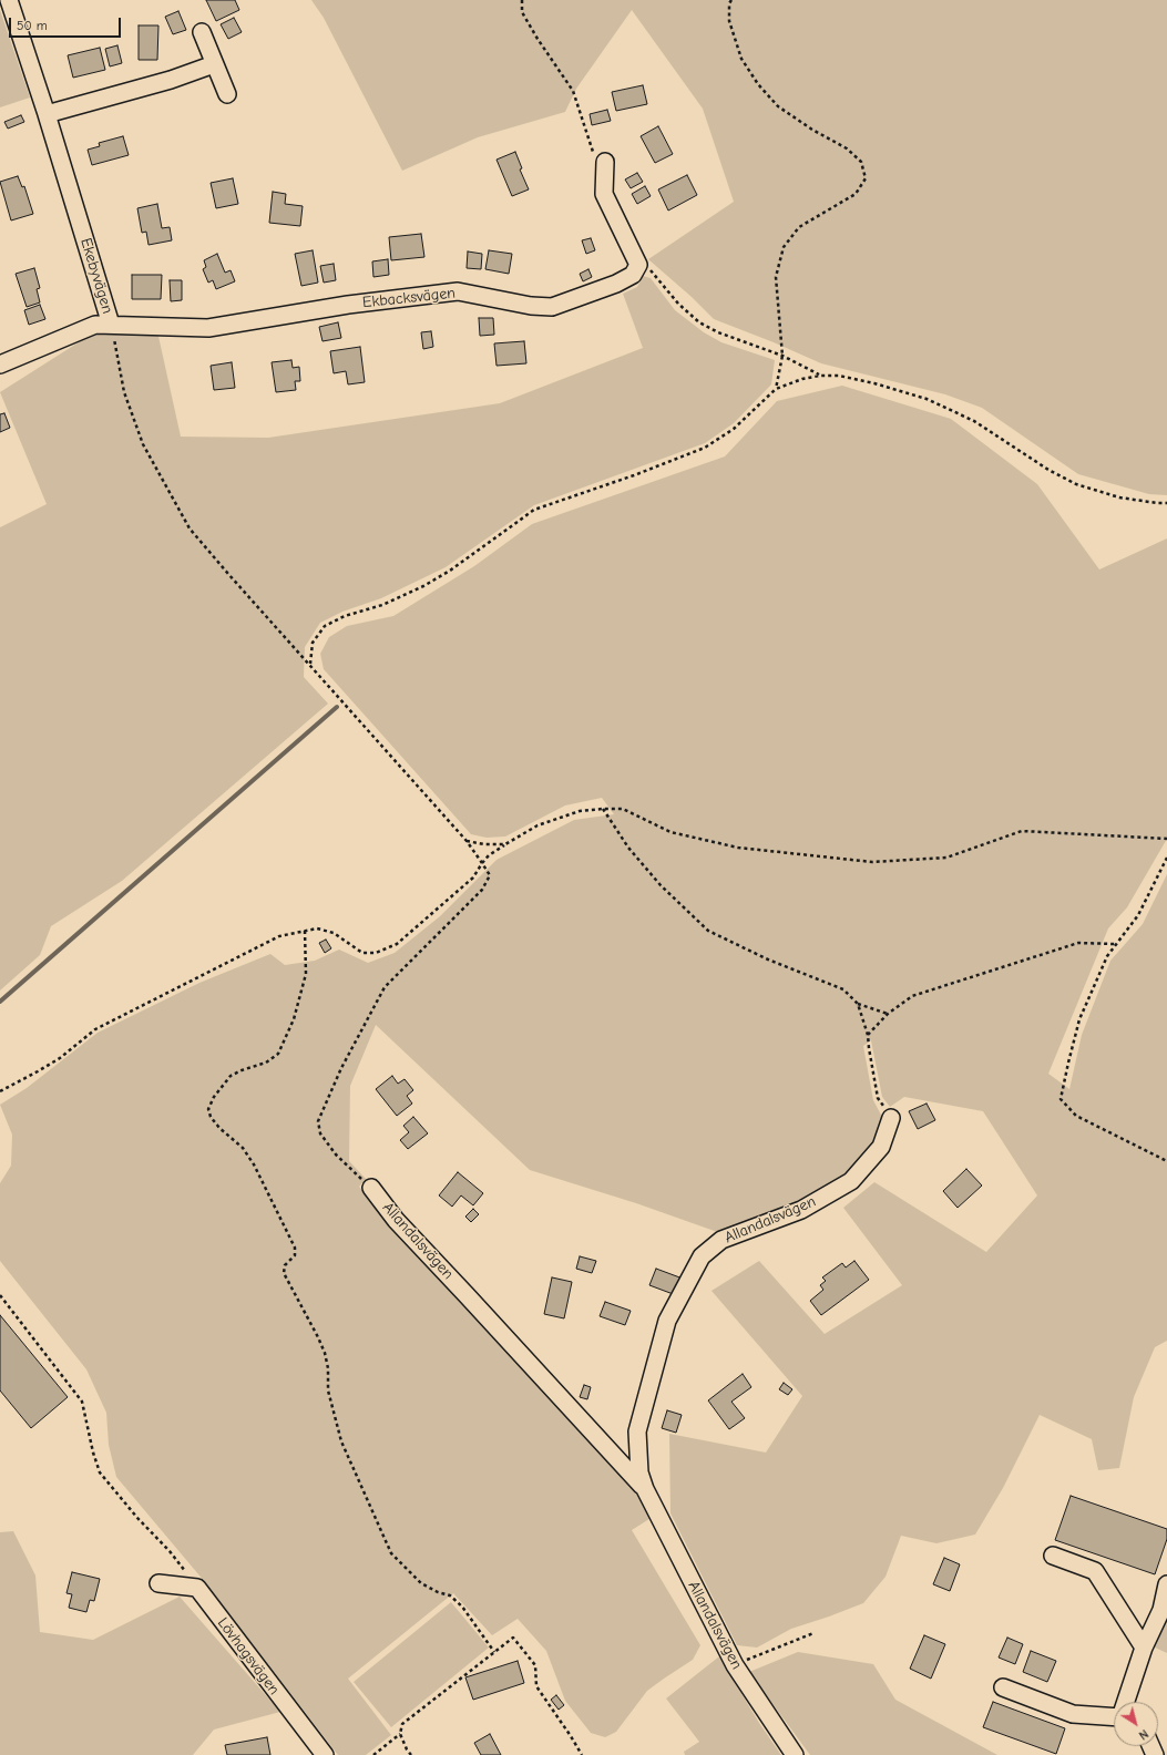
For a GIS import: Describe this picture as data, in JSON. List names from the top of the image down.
{
  "streets": {
    "street": [
      "Ekebyvägen",
      "Ekbacksvägen",
      "Allandalsvägen",
      "Lövhagsvägen"
    ]
  },
  "crossings": [
    ["Ekebyvägen", "Ekbacksvägen"]
  ],
  "scale_bar": "50 m",
  "north": "bottom right"
}
